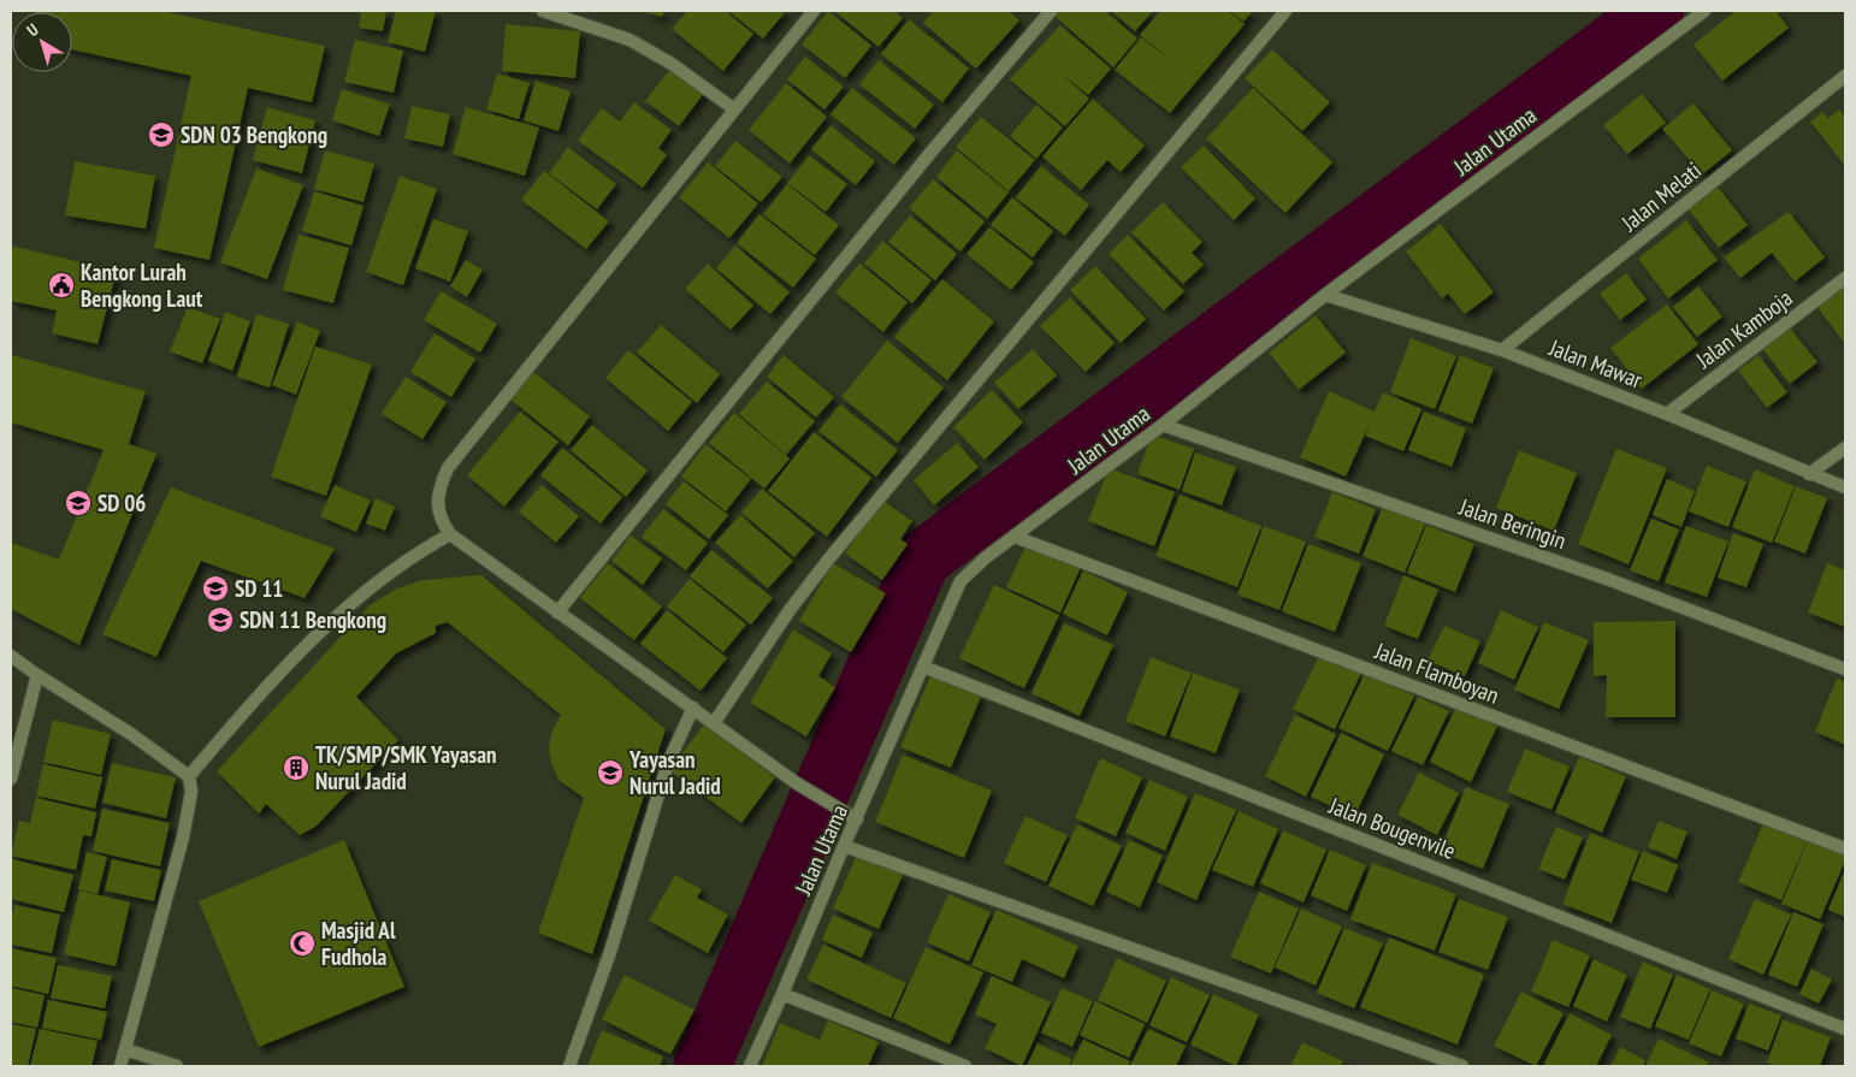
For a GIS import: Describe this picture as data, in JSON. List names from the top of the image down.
{
  "streets": {
    "street": [
      "Jalan Utama",
      "Jalan Melati",
      "Jalan Kamboja",
      "Jalan Mawar",
      "Jalan Beringin",
      "Jalan Flamboyan",
      "Jalan Bougenvile"
    ]
  },
  "crossings": [
    ["Jalan Utama", "Jalan Mawar"],
    ["Jalan Utama", "Jalan Beringin"],
    ["Jalan Utama", "Jalan Flamboyan"],
    ["Jalan Utama", "Jalan Bougenvile"],
    ["Jalan Melati", "Jalan Mawar"],
    ["Jalan Kamboja", "Jalan Mawar"]
  ],
  "places": {
    "school or university": [
      "SDN 03 Bengkong",
      "SD 06",
      "SD 11",
      "SDN 11 Bengkong",
      "Yayasan Nurul Jadid"
    ],
    "public building": ["Kantor Lurah Bengkong Laut"],
    "building": ["TK/SMP/SMK Yayasan Nurul Jadid"],
    "mosque": ["Masjid Al Fudhola"]
  },
  "north": "top left"
}
